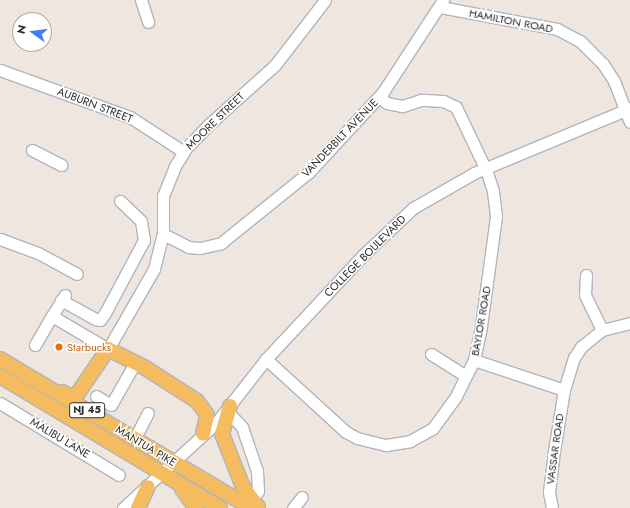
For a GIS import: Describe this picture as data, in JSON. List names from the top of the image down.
{
  "streets": {
    "main road": ["NJ 45", "MANTUA PIKE"],
    "street": [
      "HAMILTON ROAD",
      "AUBURN STREET",
      "MOORE STREET",
      "VANDERBILT AVENUE",
      "COLLEGE BOULEVARD",
      "BAYLOR ROAD",
      "MALIBU LANE",
      "VASSAR ROAD"
    ]
  },
  "crossings": [
    ["HAMILTON ROAD", "VANDERBILT AVENUE"],
    ["HAMILTON ROAD", "COLLEGE BOULEVARD"],
    ["AUBURN STREET", "MOORE STREET"],
    ["MOORE STREET", "VANDERBILT AVENUE"],
    ["VANDERBILT AVENUE", "BAYLOR ROAD"],
    ["COLLEGE BOULEVARD", "BAYLOR ROAD"]
  ],
  "places": ["Starbucks"],
  "north": "left"
}
